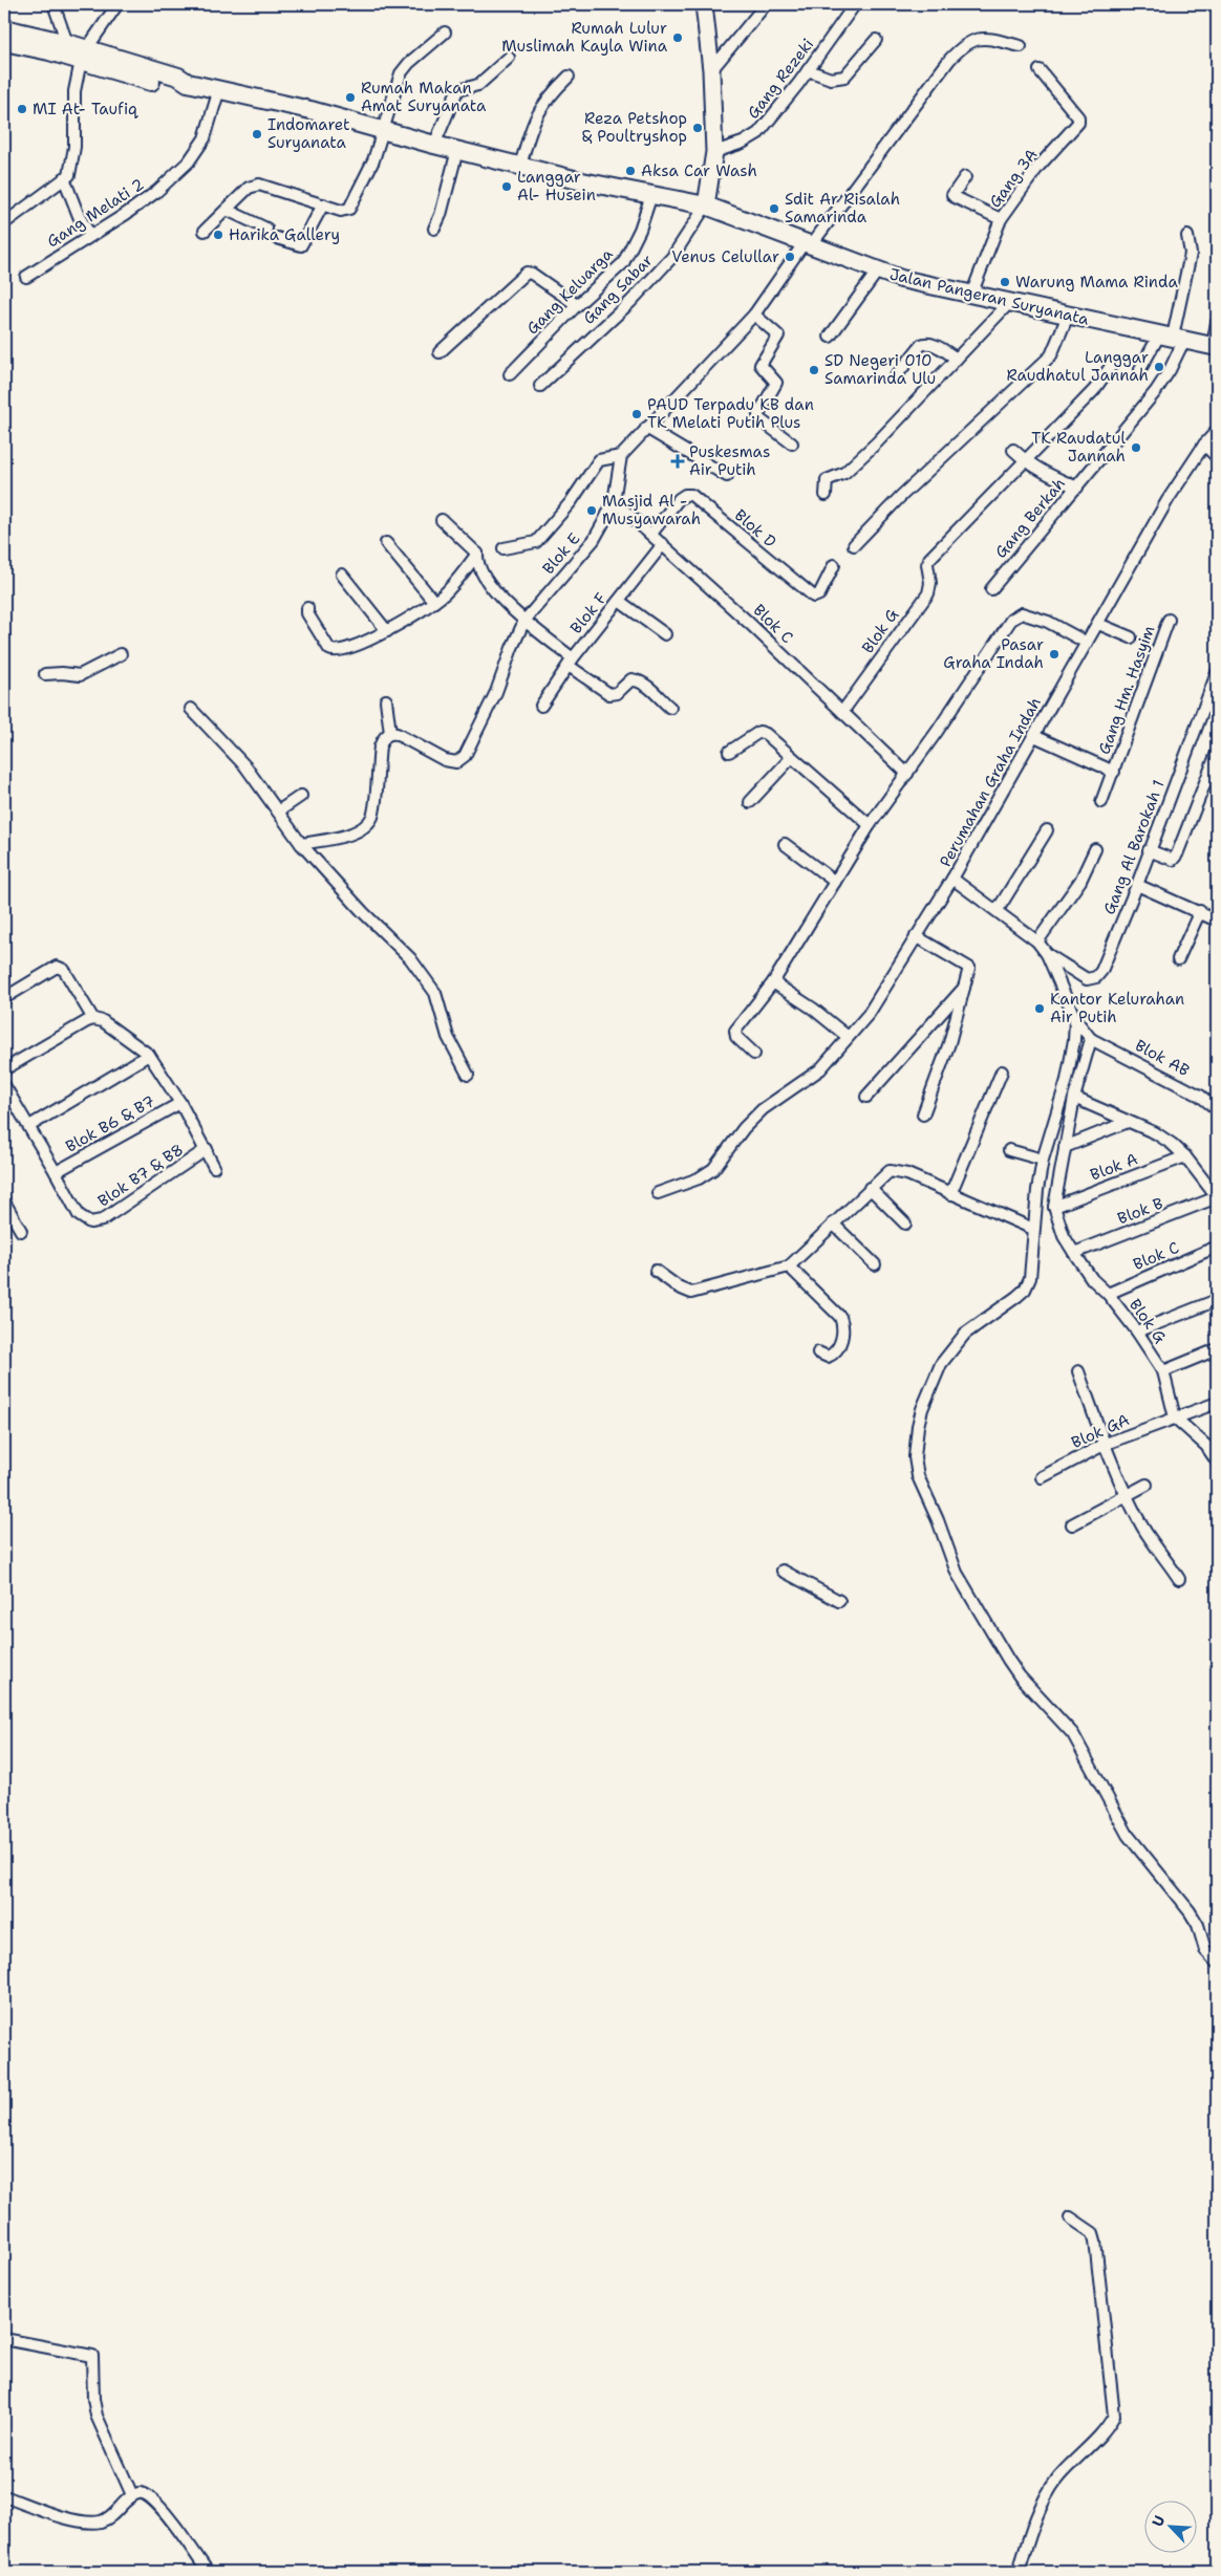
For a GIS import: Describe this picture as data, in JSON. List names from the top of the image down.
{
  "streets": {
    "main road": ["Jalan Pangeran Suryanata"],
    "street": [
      "Gang Rezeki",
      "Gang 3A",
      "Gang Melati 2",
      "Gang Sabar",
      "Gang Keluarga",
      "Gang Berkah",
      "Blok D",
      "Blok E",
      "Blok F",
      "Blok C",
      "Blok G",
      "Gang Hm. Hasyim",
      "Perumahan Graha Indah",
      "Gang Al Barokah 1",
      "Blok AB",
      "Blok B6 & B7",
      "Blok A",
      "Blok B7 & B8",
      "Blok B",
      "Blok GA"
    ]
  },
  "crossings": [
    ["Gang 3A", "Jalan Pangeran Suryanata"],
    ["Gang Melati 2", "Jalan Pangeran Suryanata"],
    ["Gang Sabar", "Jalan Pangeran Suryanata"],
    ["Gang Keluarga", "Jalan Pangeran Suryanata"],
    ["Jalan Pangeran Suryanata", "Gang Berkah"],
    ["Blok D", "Blok C"],
    ["Blok E", "Blok C"],
    ["Blok F", "Blok C"],
    ["Blok C", "Blok G"],
    ["Blok G", "Blok B"],
    ["Blok G", "Blok GA"],
    ["Gang Hm. Hasyim", "Perumahan Graha Indah"],
    ["Perumahan Graha Indah", "Gang Al Barokah 1"],
    ["Perumahan Graha Indah", "Blok AB"],
    ["Blok B6 & B7", "Blok B7 & B8"]
  ],
  "places": {
    "other": [
      "Rumah Lulur Muslimah Kayla Wina",
      "Rumah Makan Amat Suryanata",
      "MI At- Taufiq",
      "Reza Petshop & Poultryshop",
      "Indomaret Suryanata",
      "Aksa Car Wash",
      "Langgar Al- Husein",
      "Sdit Ar Risalah Samarinda",
      "Harika Gallery",
      "Venus Celullar",
      "Warung Mama Rinda",
      "Langgar Raudhatul Jannah",
      "SD Negeri 010 Samarinda Ulu",
      "PAUD Terpadu KB dan TK Melati Putih Plus",
      "TK Raudatul Jannah",
      "Masjid Al - Musyawarah",
      "Pasar Graha Indah",
      "Kantor Kelurahan Air Putih"
    ],
    "health": ["Puskesmas Air Putih"]
  },
  "north": "top left"
}
